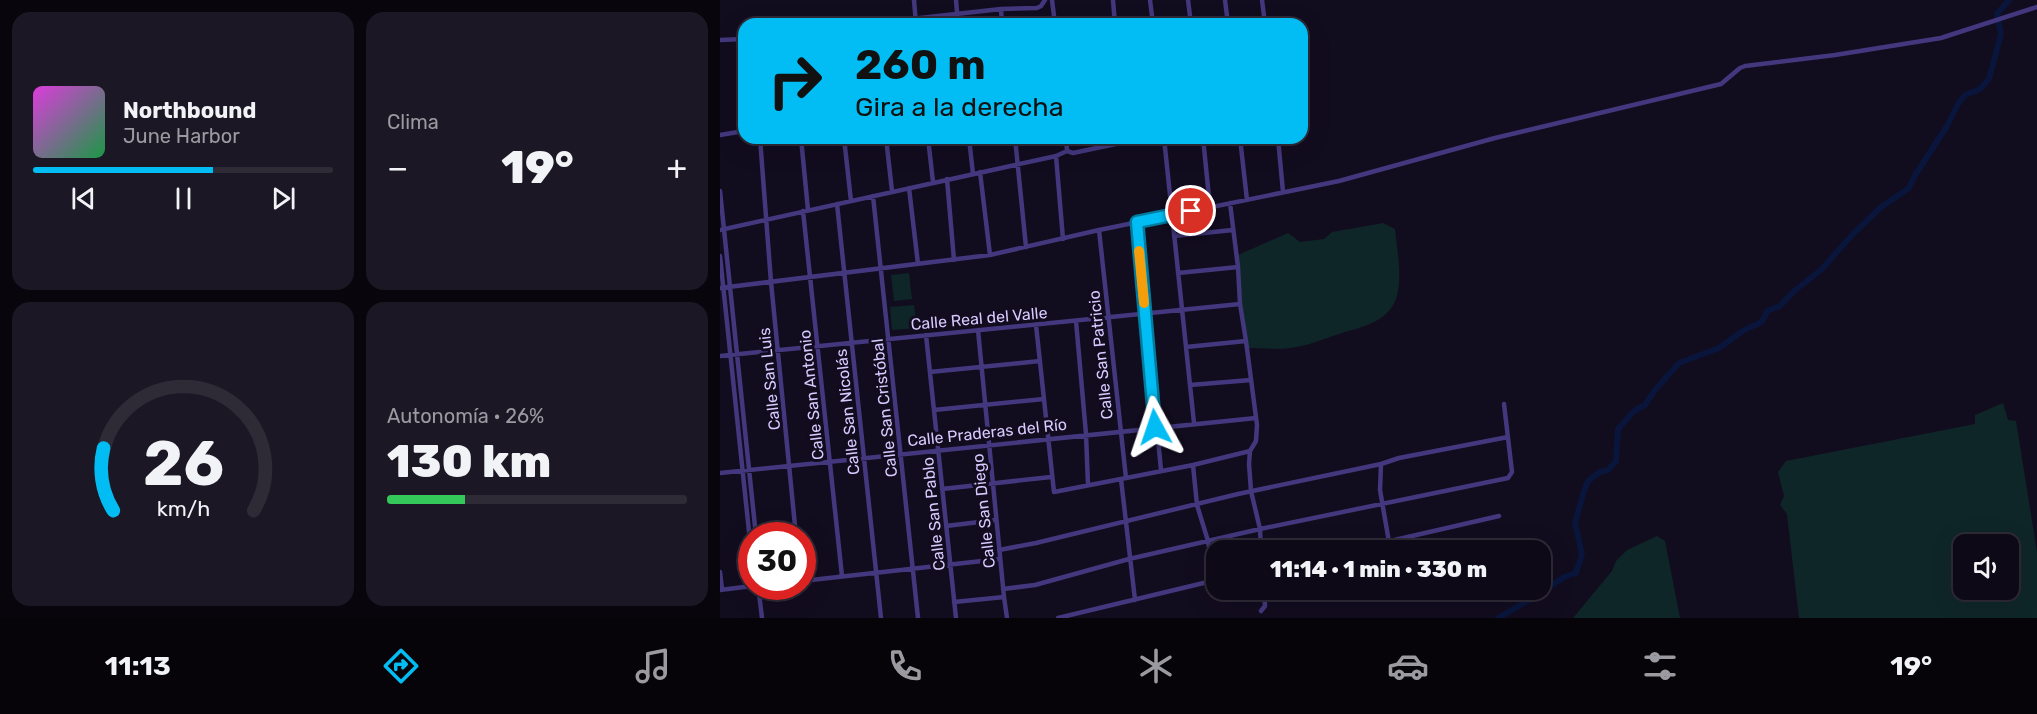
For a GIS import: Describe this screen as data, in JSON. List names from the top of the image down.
{
  "streets": {
    "street": [
      "Calle Real del Valle",
      "Calle San Patricio",
      "Calle San Luis",
      "Calle San Antonio",
      "Calle San Cristóbal",
      "Calle San Nicolás",
      "Calle Praderas del Río",
      "Calle San Diego",
      "Calle San Pablo"
    ]
  },
  "crossings": [
    ["Calle Real del Valle", "Calle San Patricio"],
    ["Calle Real del Valle", "Calle San Luis"],
    ["Calle Real del Valle", "Calle San Antonio"],
    ["Calle Real del Valle", "Calle San Cristóbal"],
    ["Calle Real del Valle", "Calle San Nicolás"],
    ["Calle Real del Valle", "Calle San Diego"],
    ["Calle Real del Valle", "Calle San Pablo"],
    ["Calle San Patricio", "Calle Praderas del Río"],
    ["Calle San Luis", "Calle Praderas del Río"],
    ["Calle San Antonio", "Calle Praderas del Río"],
    ["Calle San Cristóbal", "Calle Praderas del Río"],
    ["Calle San Nicolás", "Calle Praderas del Río"],
    ["Calle Praderas del Río", "Calle San Diego"],
    ["Calle Praderas del Río", "Calle San Pablo"]
  ],
  "page": {
    "tile": [
      "Clima",
      ["Autonomía · 26%", "130 km"]
    ],
    "turn": ["260 m", "Gira a la derecha"],
    "song": ["Northbound", "June Harbor"],
    "heat": ["−", "19°", "+"],
    "limit": "30",
    "trip": "11:14 · 1 min · 330 m",
    "tabs": ["11:13", "19°"],
    "gauge": ["26", "km/h"]
  }
}
